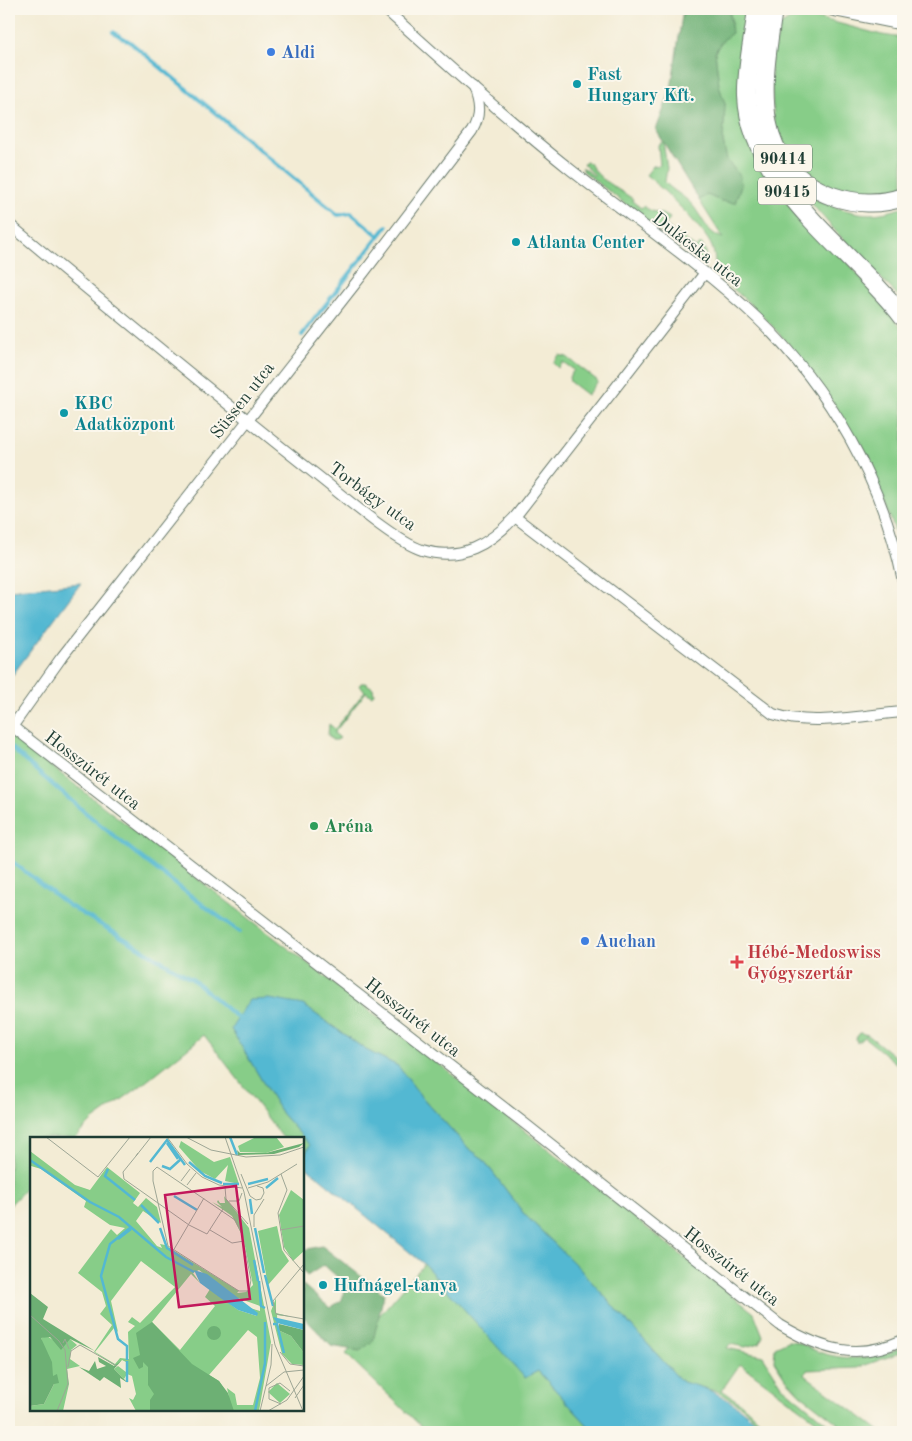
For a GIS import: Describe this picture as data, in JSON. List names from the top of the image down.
{
  "streets": {
    "highway": ["90414", "90415"],
    "street": [
      "Dulácska utca",
      "Süssen utca",
      "Torbágy utca",
      "Hosszúrét utca"
    ]
  },
  "crossings": [
    ["90414", "90415"],
    ["Dulácska utca", "Süssen utca"],
    ["Dulácska utca", "Torbágy utca"],
    ["Süssen utca", "Torbágy utca"],
    ["Süssen utca", "Hosszúrét utca"]
  ],
  "places": {
    "other": [
      "Aldi",
      "Fast Hungary Kft.",
      "Atlanta Center",
      "KBC Adatközpont",
      "Aréna",
      "Auchan",
      "Hufnágel-tanya"
    ],
    "health": ["Hébé-Medoswiss Gyógyszertár"]
  }
}
